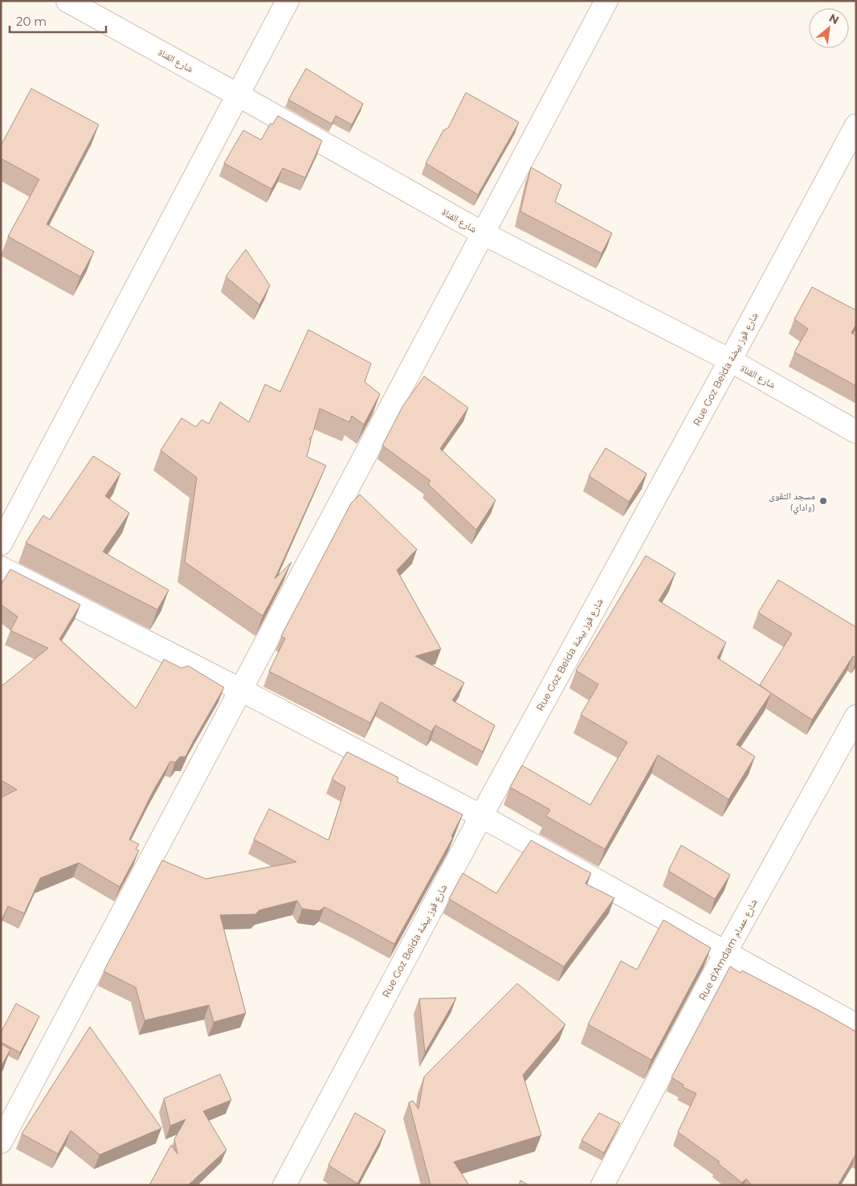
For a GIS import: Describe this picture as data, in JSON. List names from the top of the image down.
{
  "streets": {
    "street": ["شارع القناة", "Rue Goz Beïda شارع قوز بيضة", "Rue d'Amdam شارع عمدام"]
  },
  "crossings": [
    ["شارع القناة", "Rue Goz Beïda شارع قوز بيضة"]
  ],
  "places": ["مسجد التقوى (واداي)"],
  "scale_bar": "20 m",
  "north": "top right"
}
